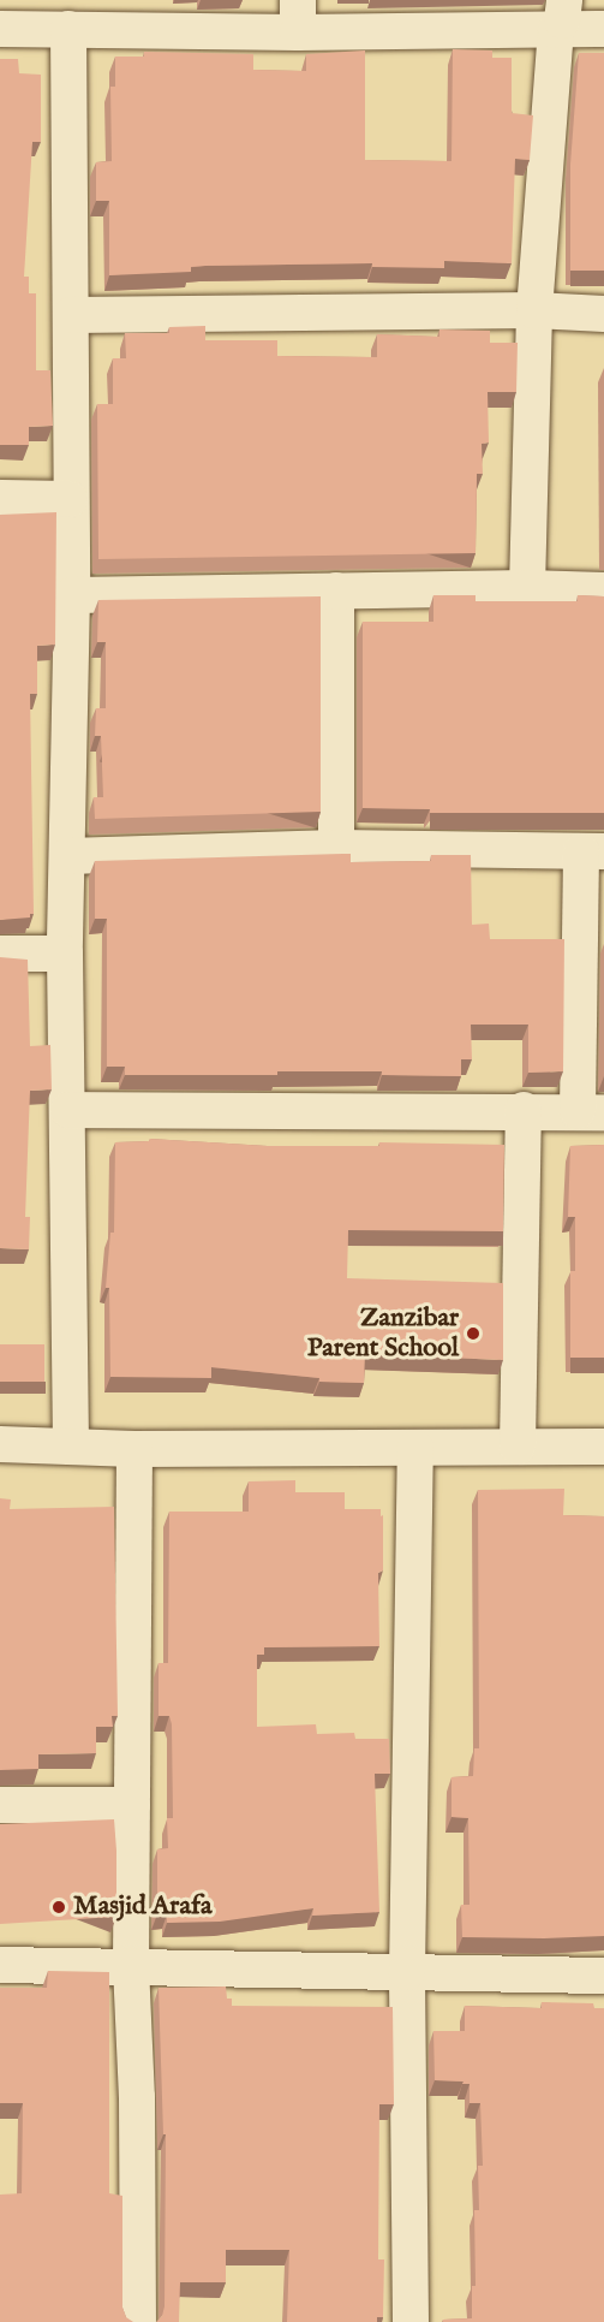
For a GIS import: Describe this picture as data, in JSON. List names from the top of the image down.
{
  "places": ["Zanzibar Parent School", "Masjid Arafa"]
}
